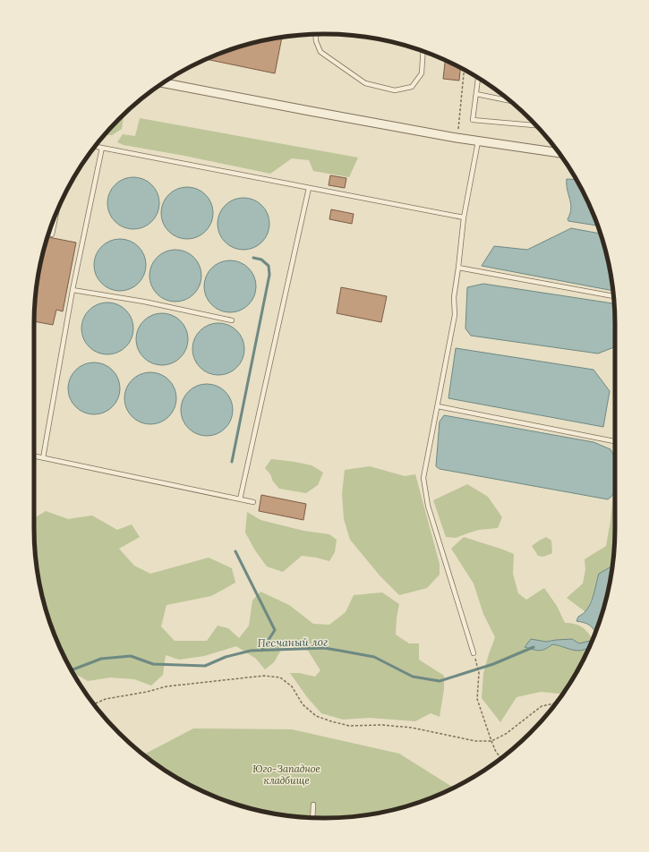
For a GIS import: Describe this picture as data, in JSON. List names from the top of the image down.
{
  "water": ["Песчаный лог"],
  "parks": ["Юго-Западное кладбище"]
}
